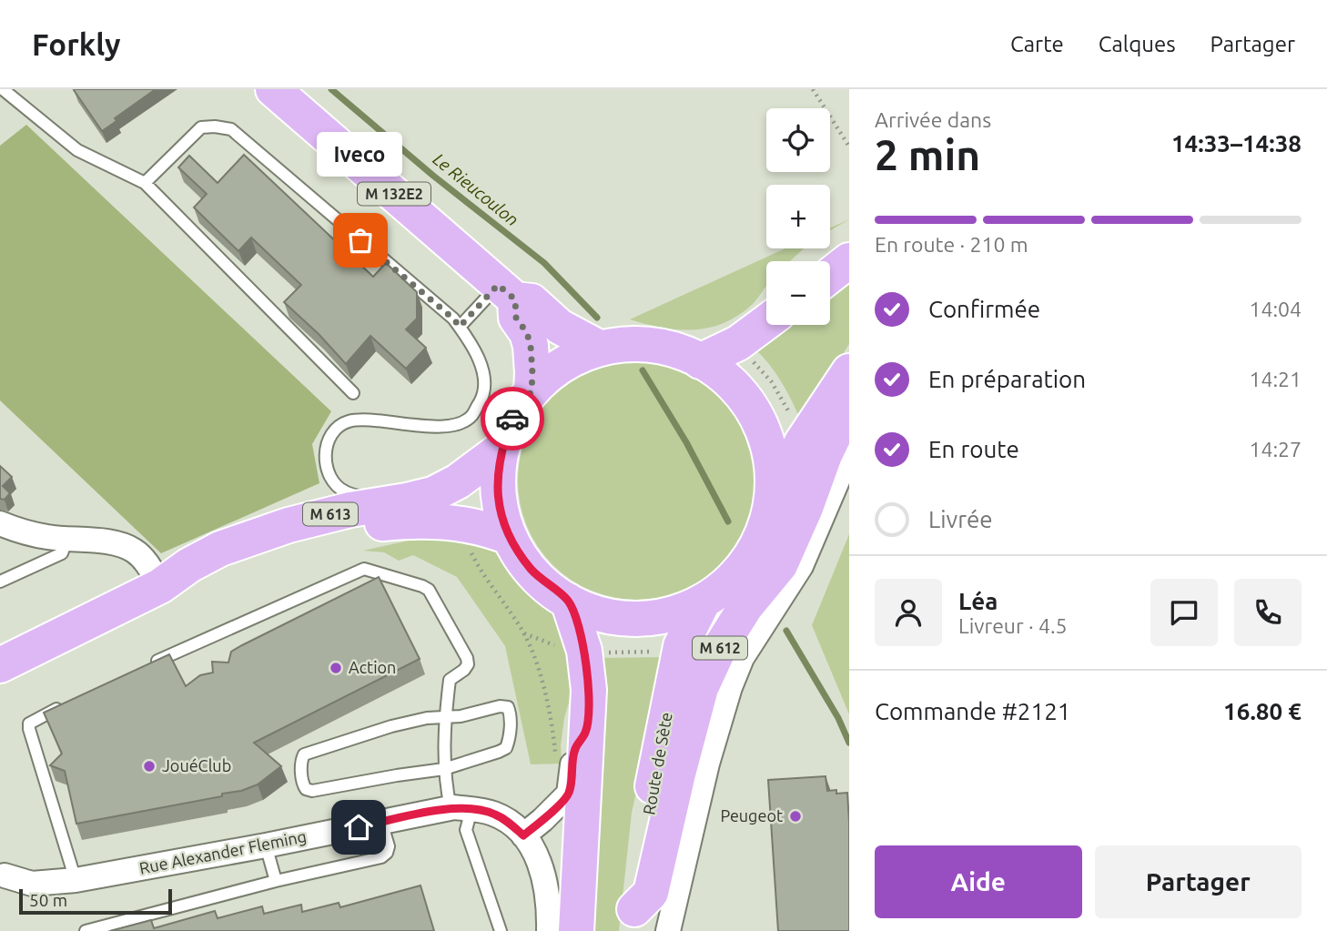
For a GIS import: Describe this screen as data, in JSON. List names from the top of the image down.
{
  "streets": {
    "main road": [
      "M 132E2",
      "M 613",
      "M 612",
      "Route de Sète"
    ],
    "street": ["Rue Alexander Fleming"]
  },
  "crossings": [
    ["M 612", "Route de Sète"]
  ],
  "water": ["Le Rieucoulon"],
  "places": [
    "Iveco",
    "Action",
    "JouéClub",
    "Peugeot"
  ],
  "scale_bar": "50 m",
  "page": {
    "header": "Forkly",
    "nav": ["Carte", "Calques", "Partager"],
    "heading": ["2 min", "Arrivée dans", "14:33–14:38"],
    "panel": [
      "Léa",
      "Livreur · 4.5",
      "Commande #2121",
      "16.80 €"
    ],
    "map_buttons": ["+", "−"],
    "bubble": "Iveco",
    "bar": "En route · 210 m",
    "list": [
      ["Confirmée", "14:04"],
      ["En préparation", "14:21"],
      ["En route", "14:27"],
      "Livrée"
    ],
    "buttons": ["Aide", "Partager"],
    "scale": "50 m"
  }
}
